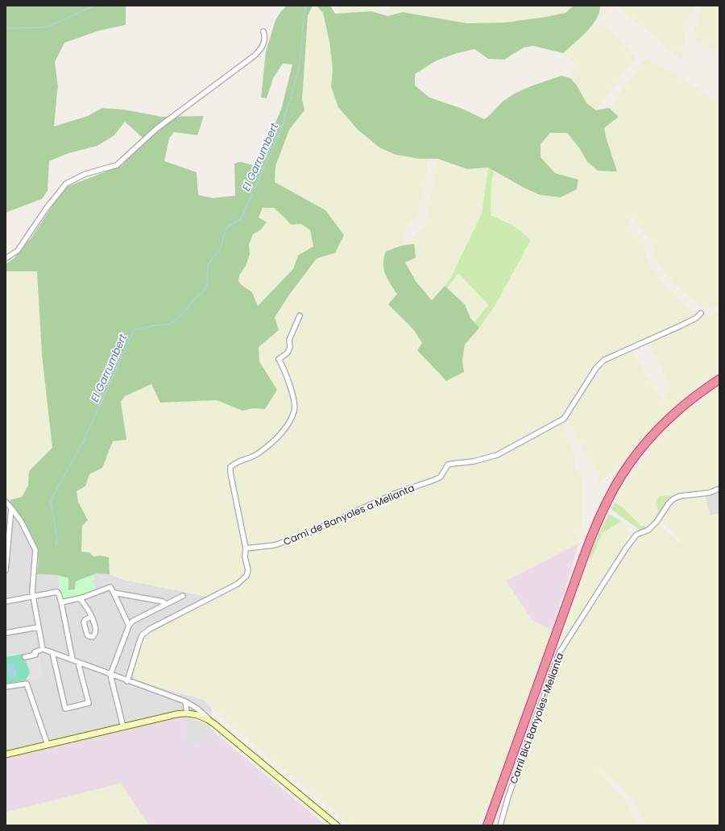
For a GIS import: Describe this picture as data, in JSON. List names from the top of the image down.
{
  "streets": {
    "street": ["Camí de Banyoles a Melianta", "Carril Bici Banyoles-Melianta"]
  },
  "water": ["El Garrumbert"]
}
